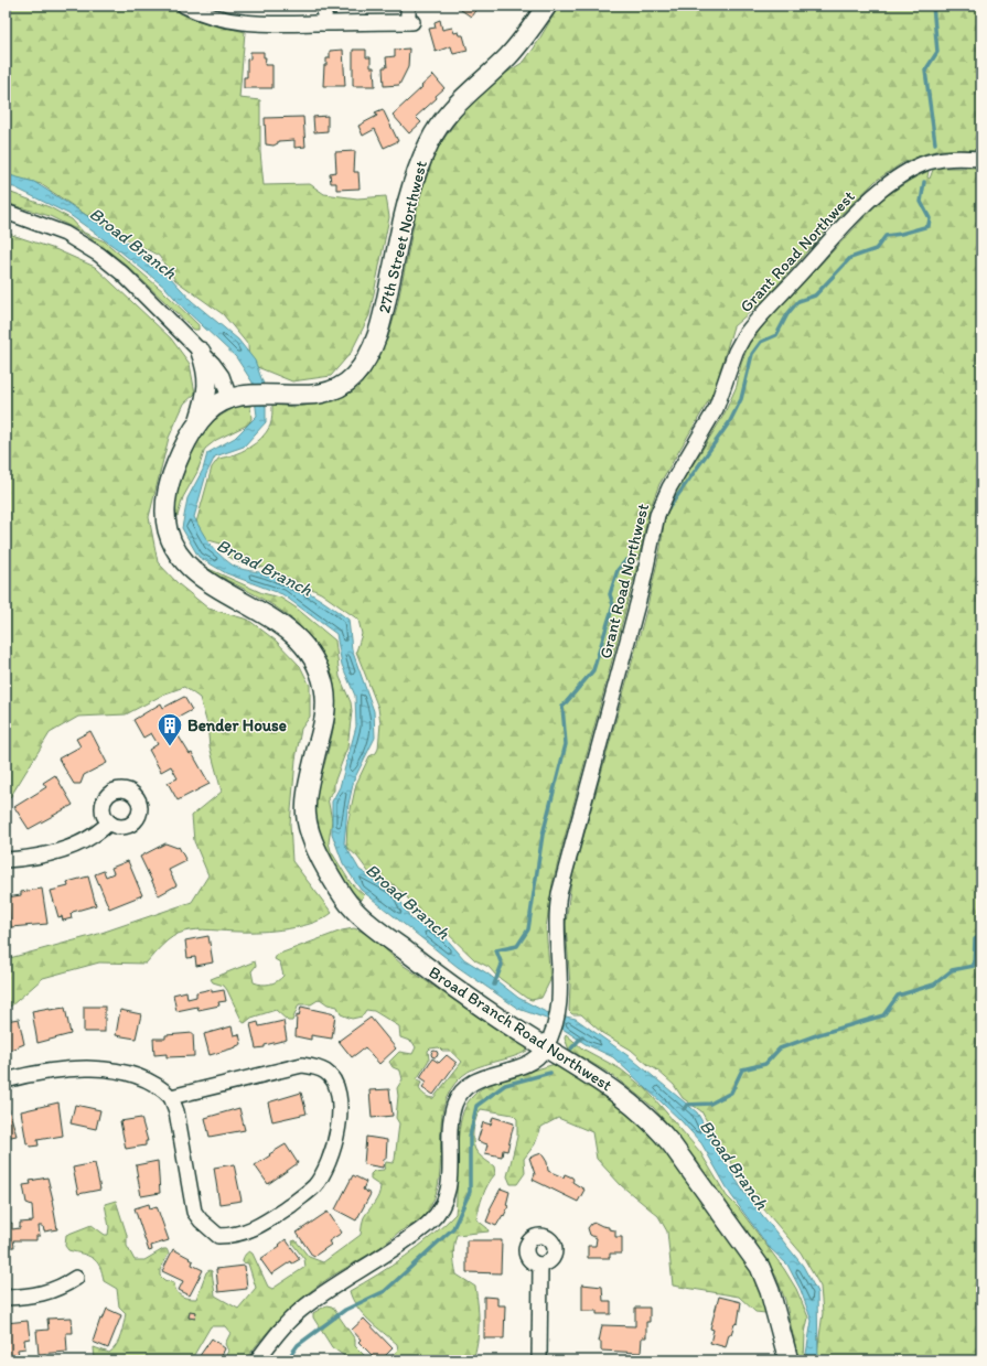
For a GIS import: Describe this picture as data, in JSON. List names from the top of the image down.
{
  "streets": {
    "main road": ["27th Street Northwest", "Broad Branch Road Northwest"],
    "street": ["Grant Road Northwest"]
  },
  "crossings": [
    ["27th Street Northwest", "Broad Branch Road Northwest"],
    ["Grant Road Northwest", "Broad Branch Road Northwest"]
  ],
  "water": ["Broad Branch"],
  "places": {
    "building": ["Bender House"]
  }
}
